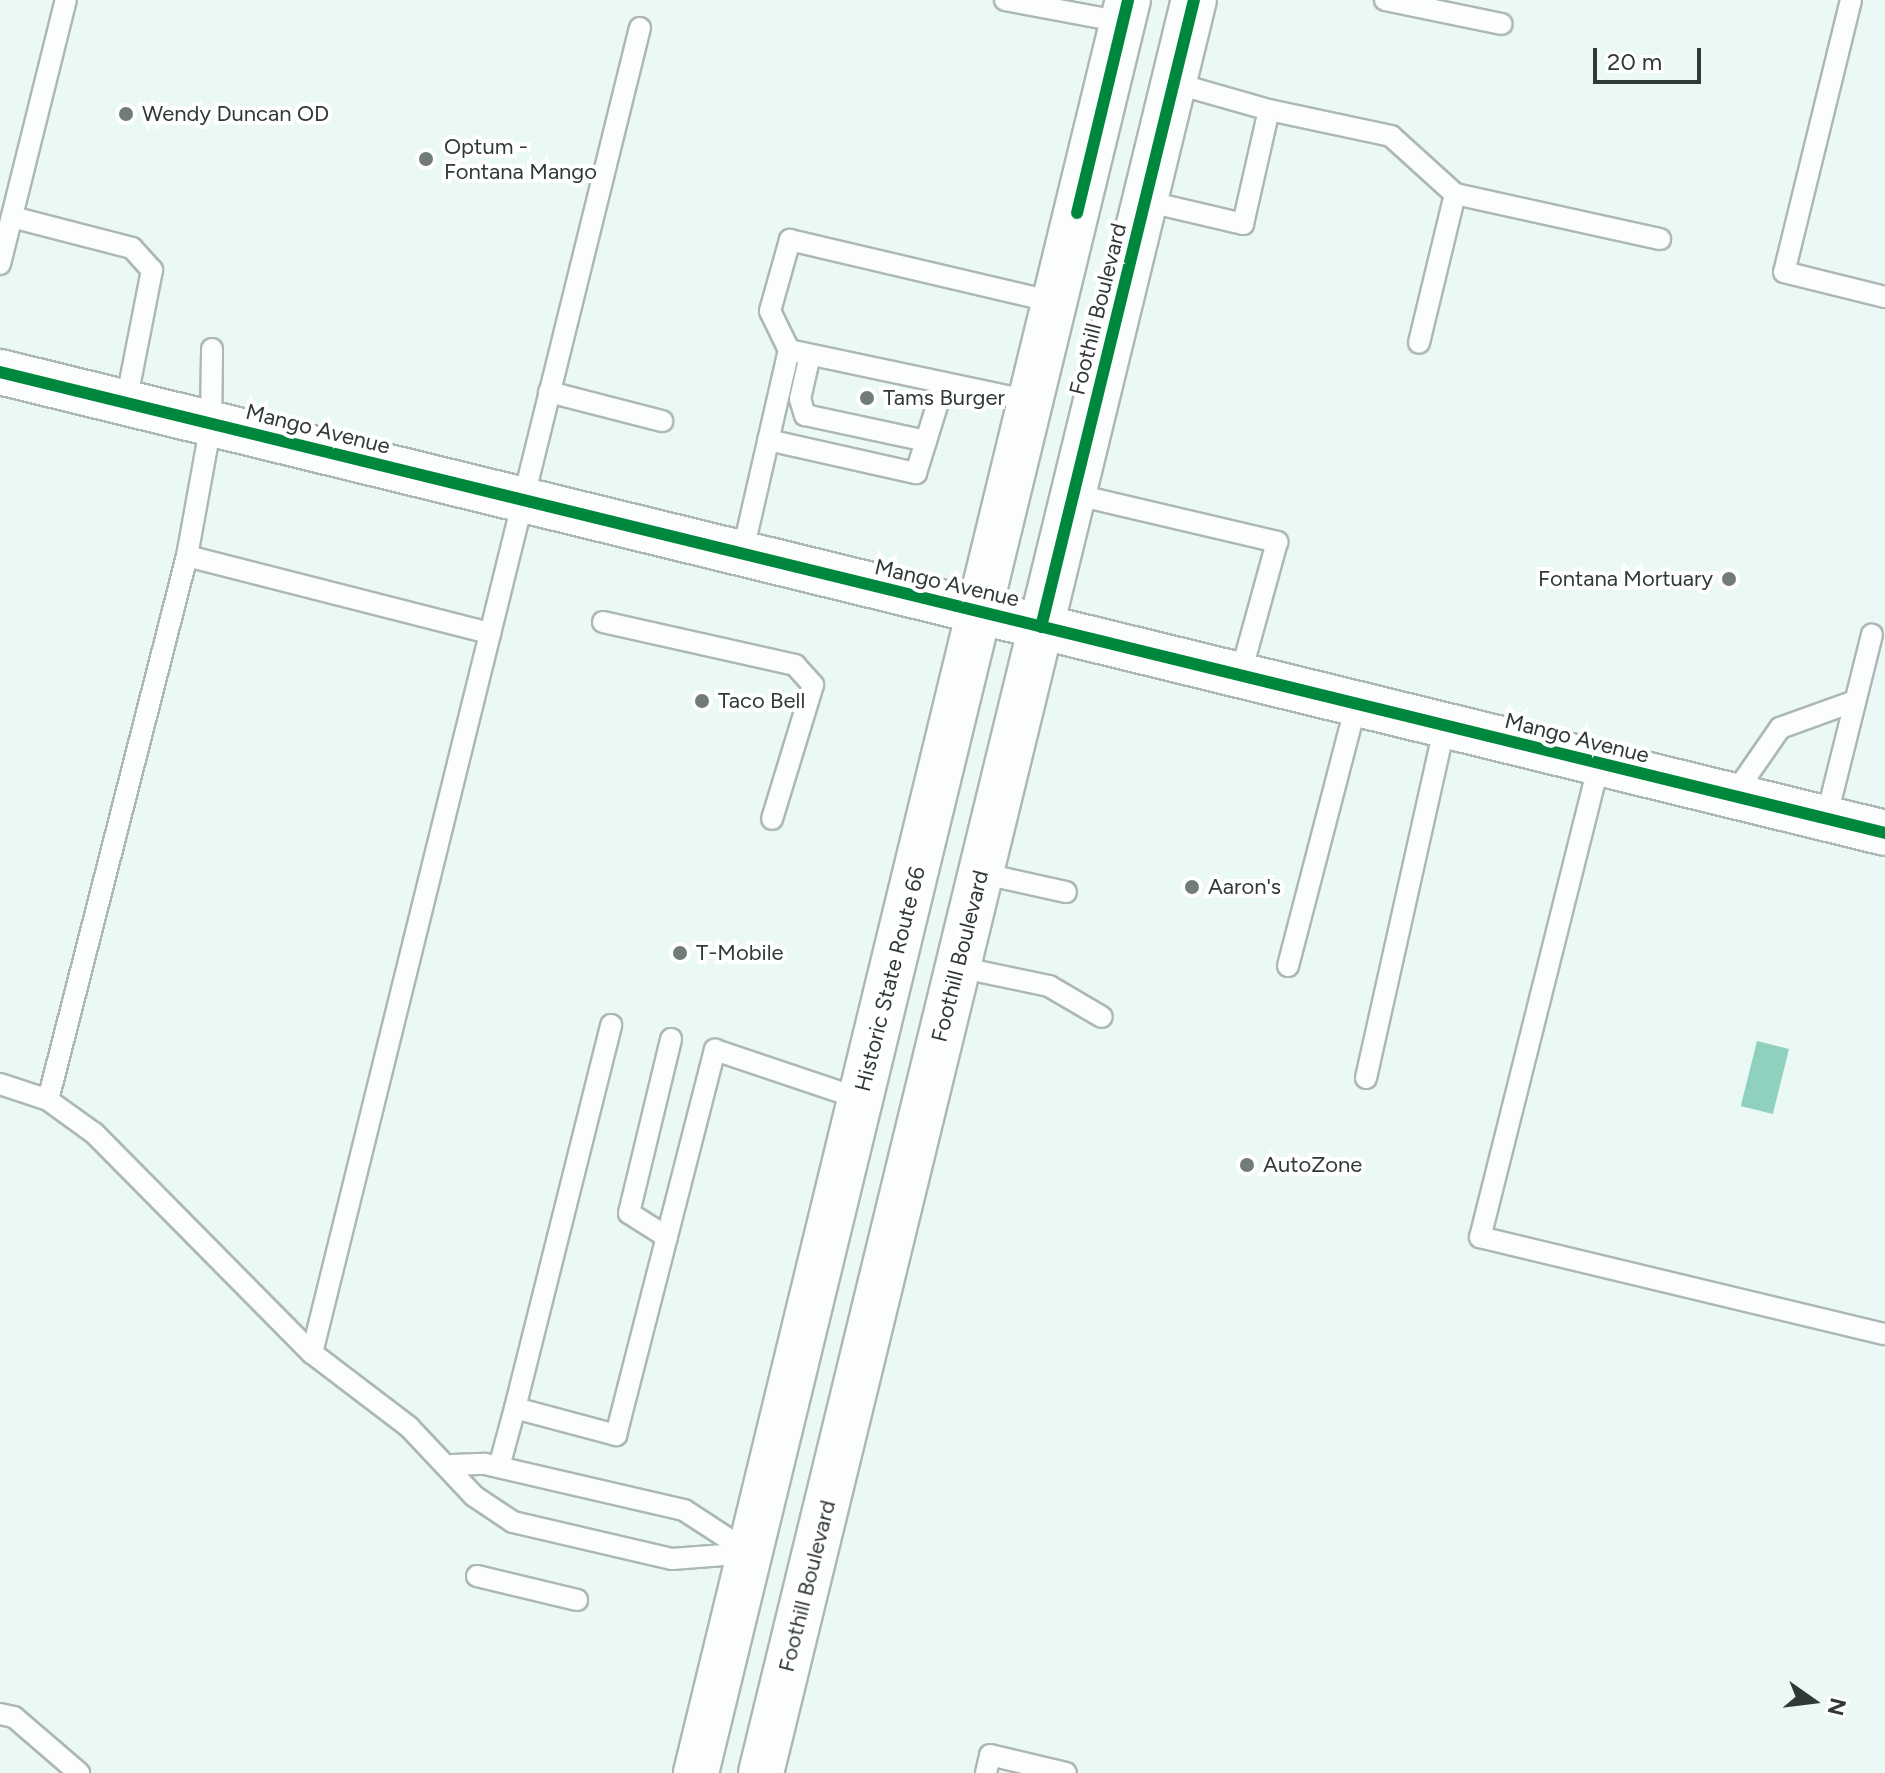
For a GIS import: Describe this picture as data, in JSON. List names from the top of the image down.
{
  "streets": {
    "main road": ["Foothill Boulevard", "Mango Avenue", "Historic State Route 66"]
  },
  "crossings": [
    ["Foothill Boulevard", "Mango Avenue"],
    ["Foothill Boulevard", "Historic State Route 66"],
    ["Mango Avenue", "Historic State Route 66"]
  ],
  "places": [
    "Wendy Duncan OD",
    "Optum - Fontana Mango",
    "Tams Burger",
    "Fontana Mortuary",
    "Taco Bell",
    "Aaron's",
    "T-Mobile",
    "AutoZone"
  ],
  "scale_bar": "20 m",
  "north": "right"
}
